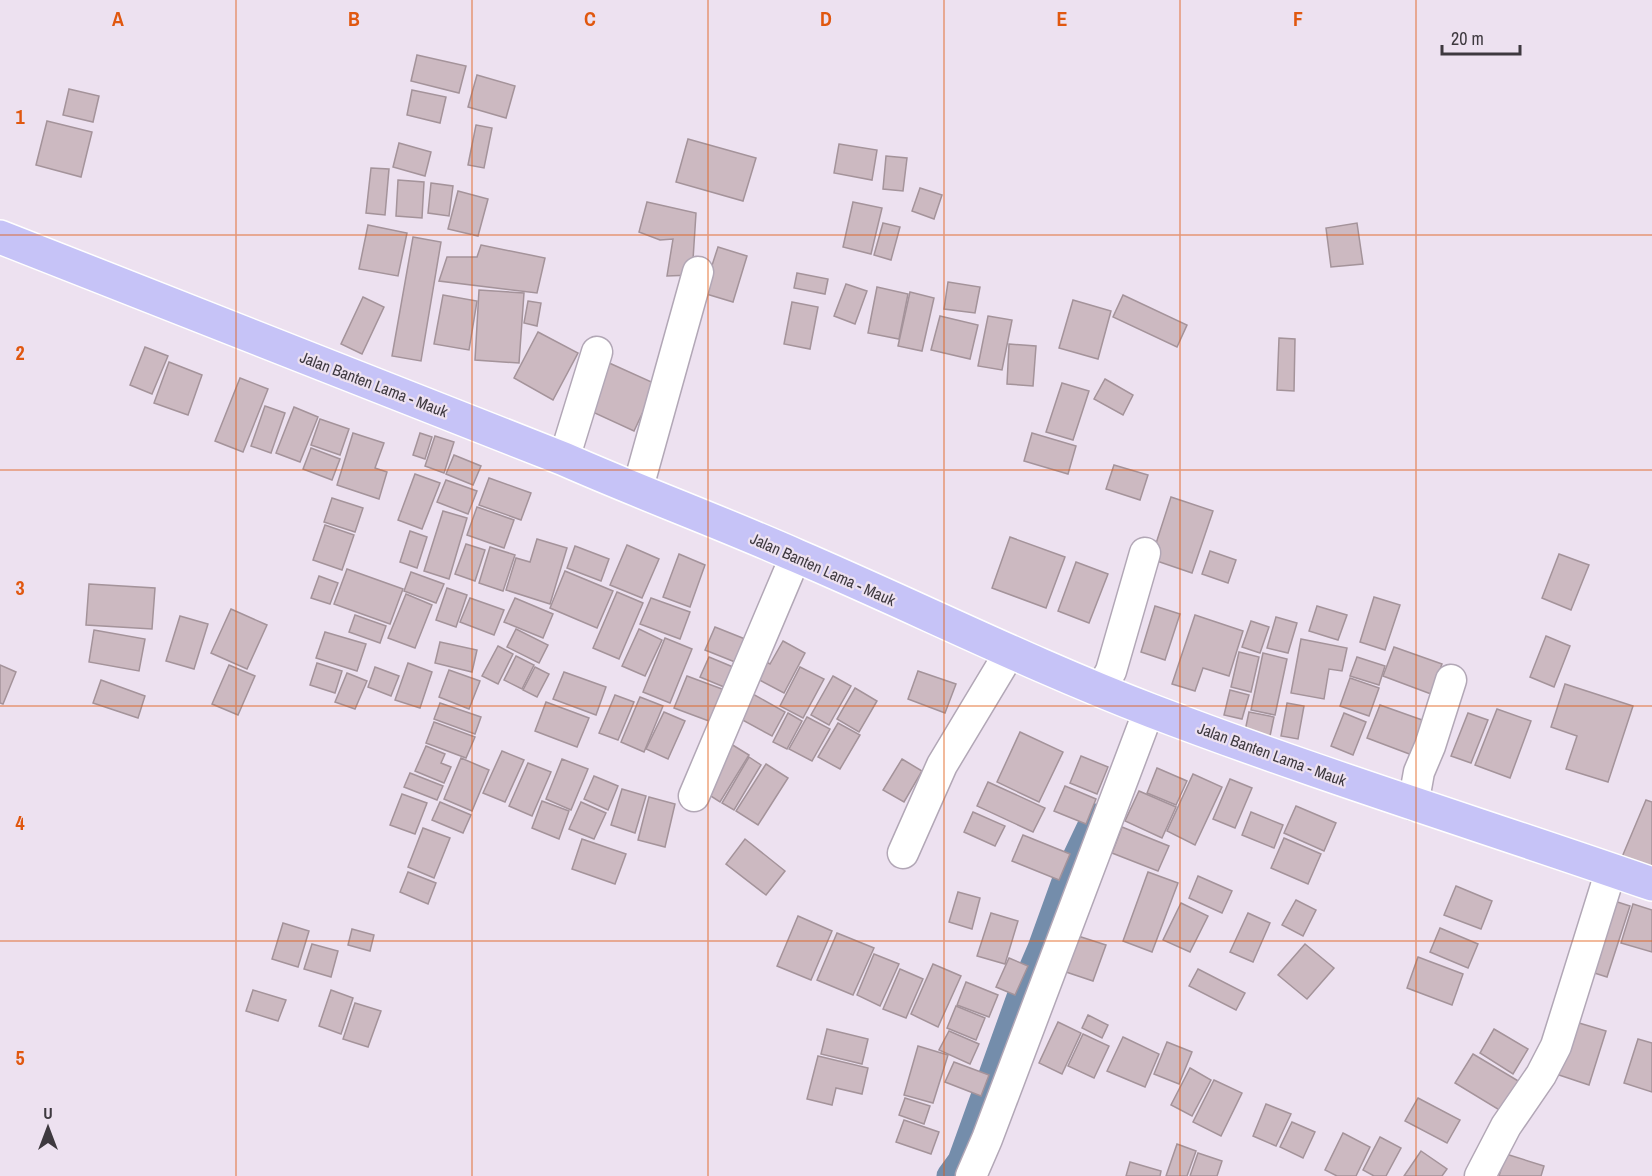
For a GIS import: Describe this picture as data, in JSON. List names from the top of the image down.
{
  "streets": {
    "main road": ["Jalan Banten Lama - Mauk"]
  },
  "scale_bar": "20 m",
  "north": "top",
  "grid": {
    "columns": [
      "A",
      "B",
      "C",
      "D",
      "E",
      "F"
    ],
    "rows": [
      "1",
      "2",
      "3",
      "4",
      "5"
    ]
  }
}
